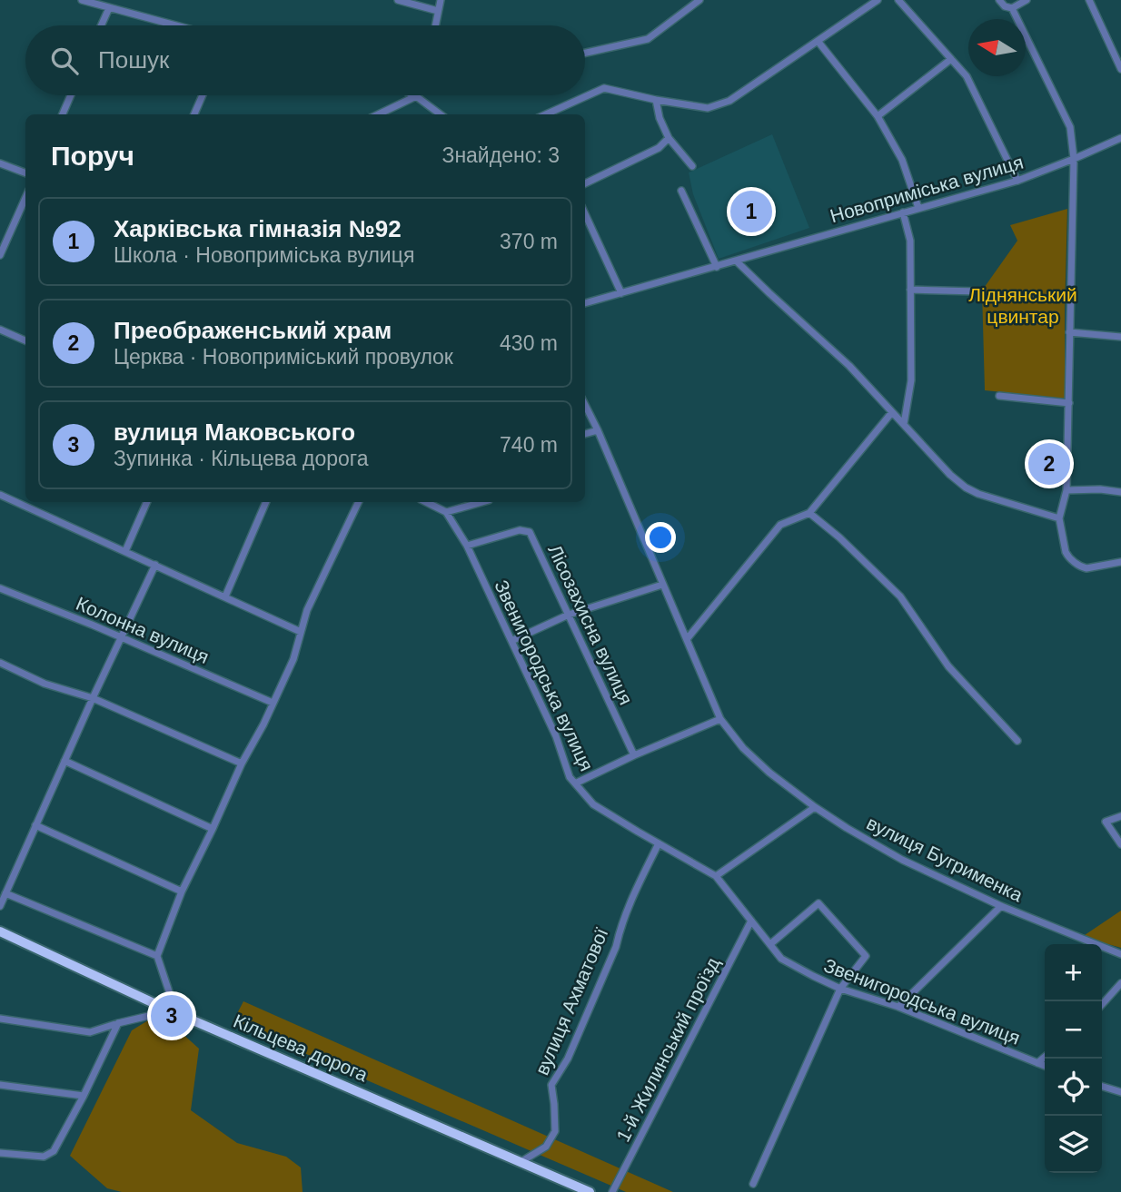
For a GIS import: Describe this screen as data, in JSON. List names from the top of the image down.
{
  "streets": {
    "highway": ["Кільцева дорога"],
    "street": [
      "Новоприміська вулиця",
      "Лісозахисна вулиця",
      "Колонна вулиця",
      "Звенигородська вулиця",
      "вулиця Бугрименка",
      "вулиця Ахматової",
      "1-й Жилинський проїзд"
    ]
  },
  "crossings": [
    ["Лісозахисна вулиця", "Звенигородська вулиця"],
    ["Звенигородська вулиця", "вулиця Ахматової"],
    ["Звенигородська вулиця", "1-й Жилинський проїзд"],
    ["вулиця Ахматової", "Кільцева дорога"]
  ],
  "parks": ["Ліднянський цвинтар"],
  "north": "left",
  "page": {
    "search": "Пошук",
    "heading": ["Поруч", "Знайдено: 3"],
    "pins": ["1", "2", "3"],
    "list": [
      {
        "mark": "1",
        "name": "Харківська гімназія №92",
        "note": "Школа · Новоприміська вулиця",
        "value": "370 m"
      },
      {
        "mark": "2",
        "name": "Преображенський храм",
        "note": "Церква · Новоприміський провулок",
        "value": "430 m"
      },
      {
        "mark": "3",
        "name": "вулиця Маковського",
        "note": "Зупинка · Кільцева дорога",
        "value": "740 m"
      }
    ],
    "map_buttons": ["+", "−"]
  }
}
